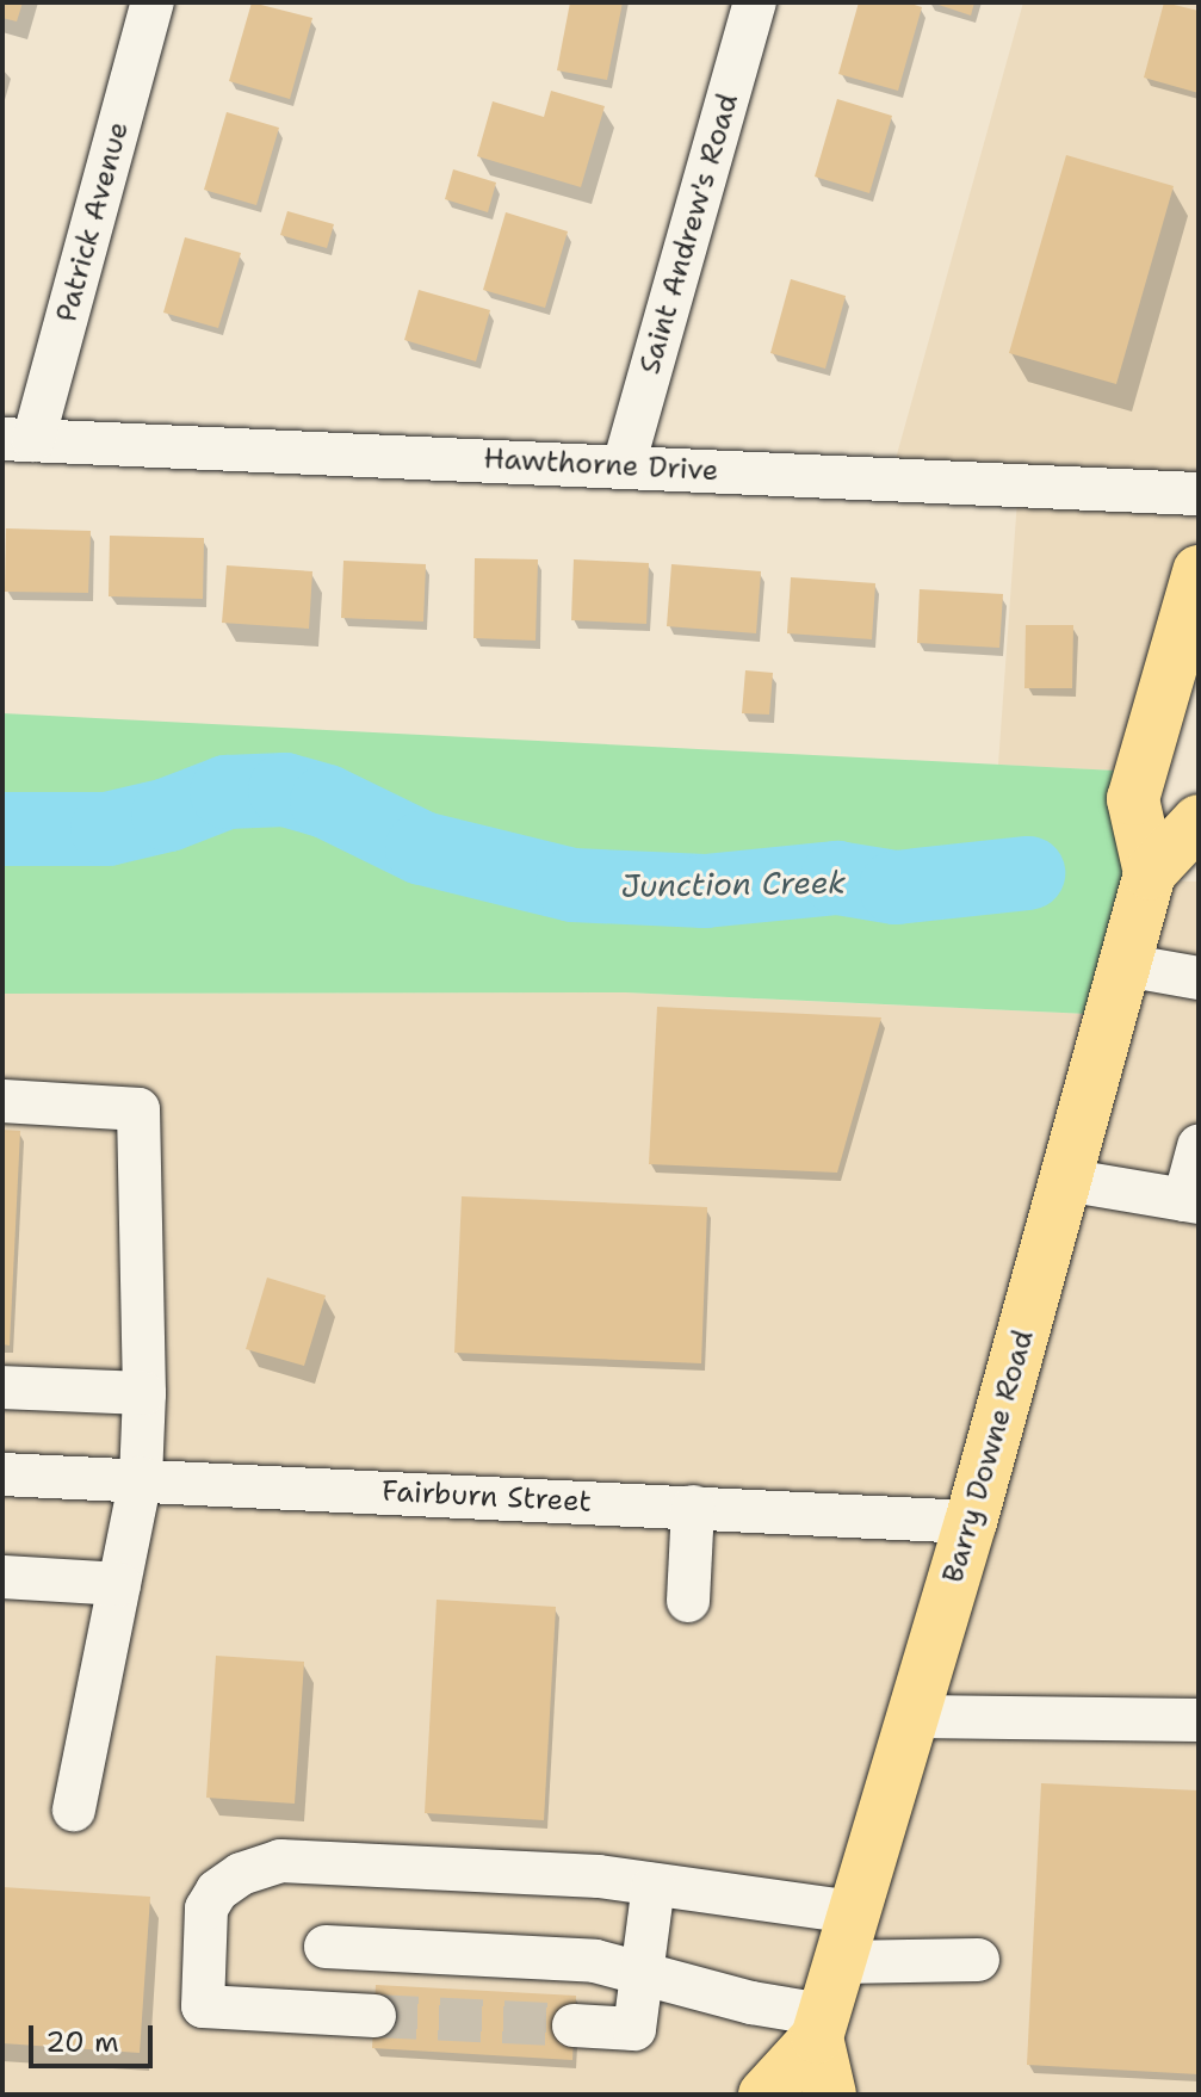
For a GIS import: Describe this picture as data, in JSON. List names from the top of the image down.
{
  "streets": {
    "main road": ["Barry Downe Road"],
    "street": [
      "Patrick Avenue",
      "Saint Andrew's Road",
      "Hawthorne Drive",
      "Fairburn Street"
    ]
  },
  "crossings": [
    ["Patrick Avenue", "Hawthorne Drive"],
    ["Saint Andrew's Road", "Hawthorne Drive"],
    ["Barry Downe Road", "Fairburn Street"]
  ],
  "water": ["Junction Creek"],
  "scale_bar": "20 m"
}
